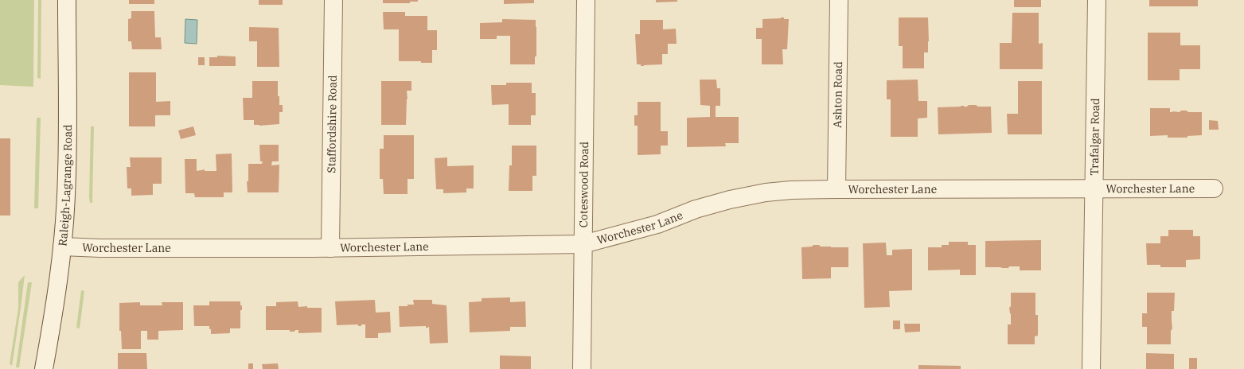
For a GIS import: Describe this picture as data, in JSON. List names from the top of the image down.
{
  "streets": {
    "street": [
      "Ashton Road",
      "Staffordshire Road",
      "Trafalgar Road",
      "Coteswood Road",
      "Raleigh-Lagrange Road",
      "Worchester Lane"
    ]
  },
  "crossings": [
    ["Ashton Road", "Worchester Lane"],
    ["Staffordshire Road", "Worchester Lane"],
    ["Trafalgar Road", "Worchester Lane"],
    ["Coteswood Road", "Worchester Lane"],
    ["Raleigh-Lagrange Road", "Worchester Lane"]
  ]
}
